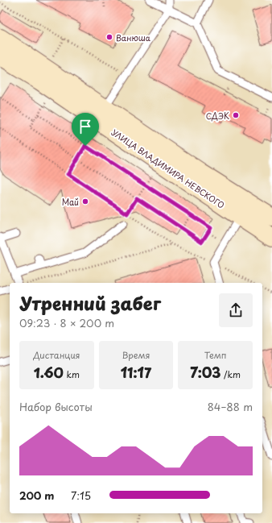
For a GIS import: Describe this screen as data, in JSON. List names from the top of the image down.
{
  "streets": {
    "street": ["УЛИЦА ВЛАДИМИРА НЕВСКОГО"]
  },
  "places": ["Ванюша", "СДЭК", "Май"],
  "page": {
    "heading": ["Утренний забег", "09:23 · 8 × 200 m"],
    "stats": [
      ["Дистанция", "1.60 km"],
      ["Время", "11:17"],
      ["Темп", "7:03 /km"]
    ],
    "chart": ["Набор высоты", "84–88 m"],
    "list": [
      {
        "name": "200 m",
        "note": "7:15"
      }
    ]
  }
}
